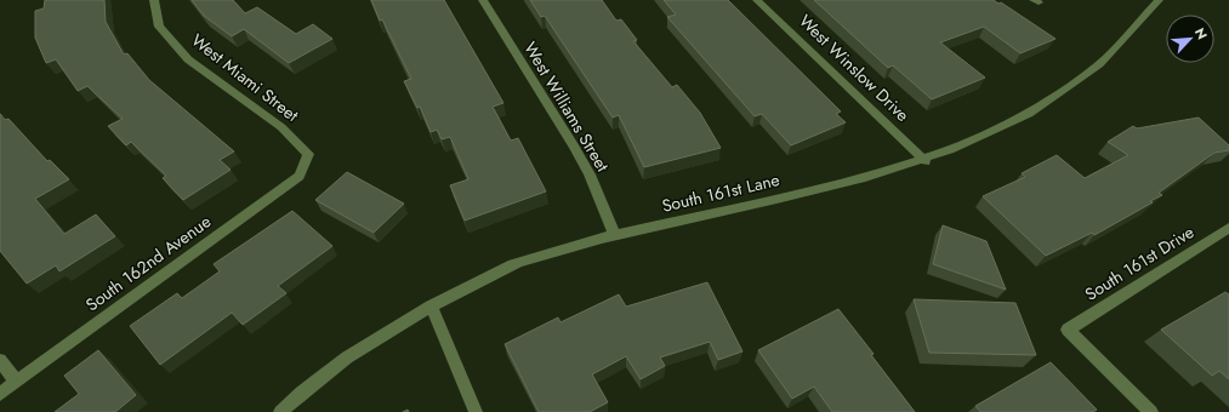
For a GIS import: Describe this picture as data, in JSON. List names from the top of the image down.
{
  "streets": {
    "street": [
      "West Winslow Drive",
      "West Miami Street",
      "West Williams Street",
      "South 161st Lane",
      "South 162nd Avenue",
      "South 161st Drive"
    ]
  },
  "crossings": [
    ["West Winslow Drive", "South 161st Lane"],
    ["West Miami Street", "South 162nd Avenue"],
    ["West Williams Street", "South 161st Lane"]
  ],
  "north": "top right"
}
